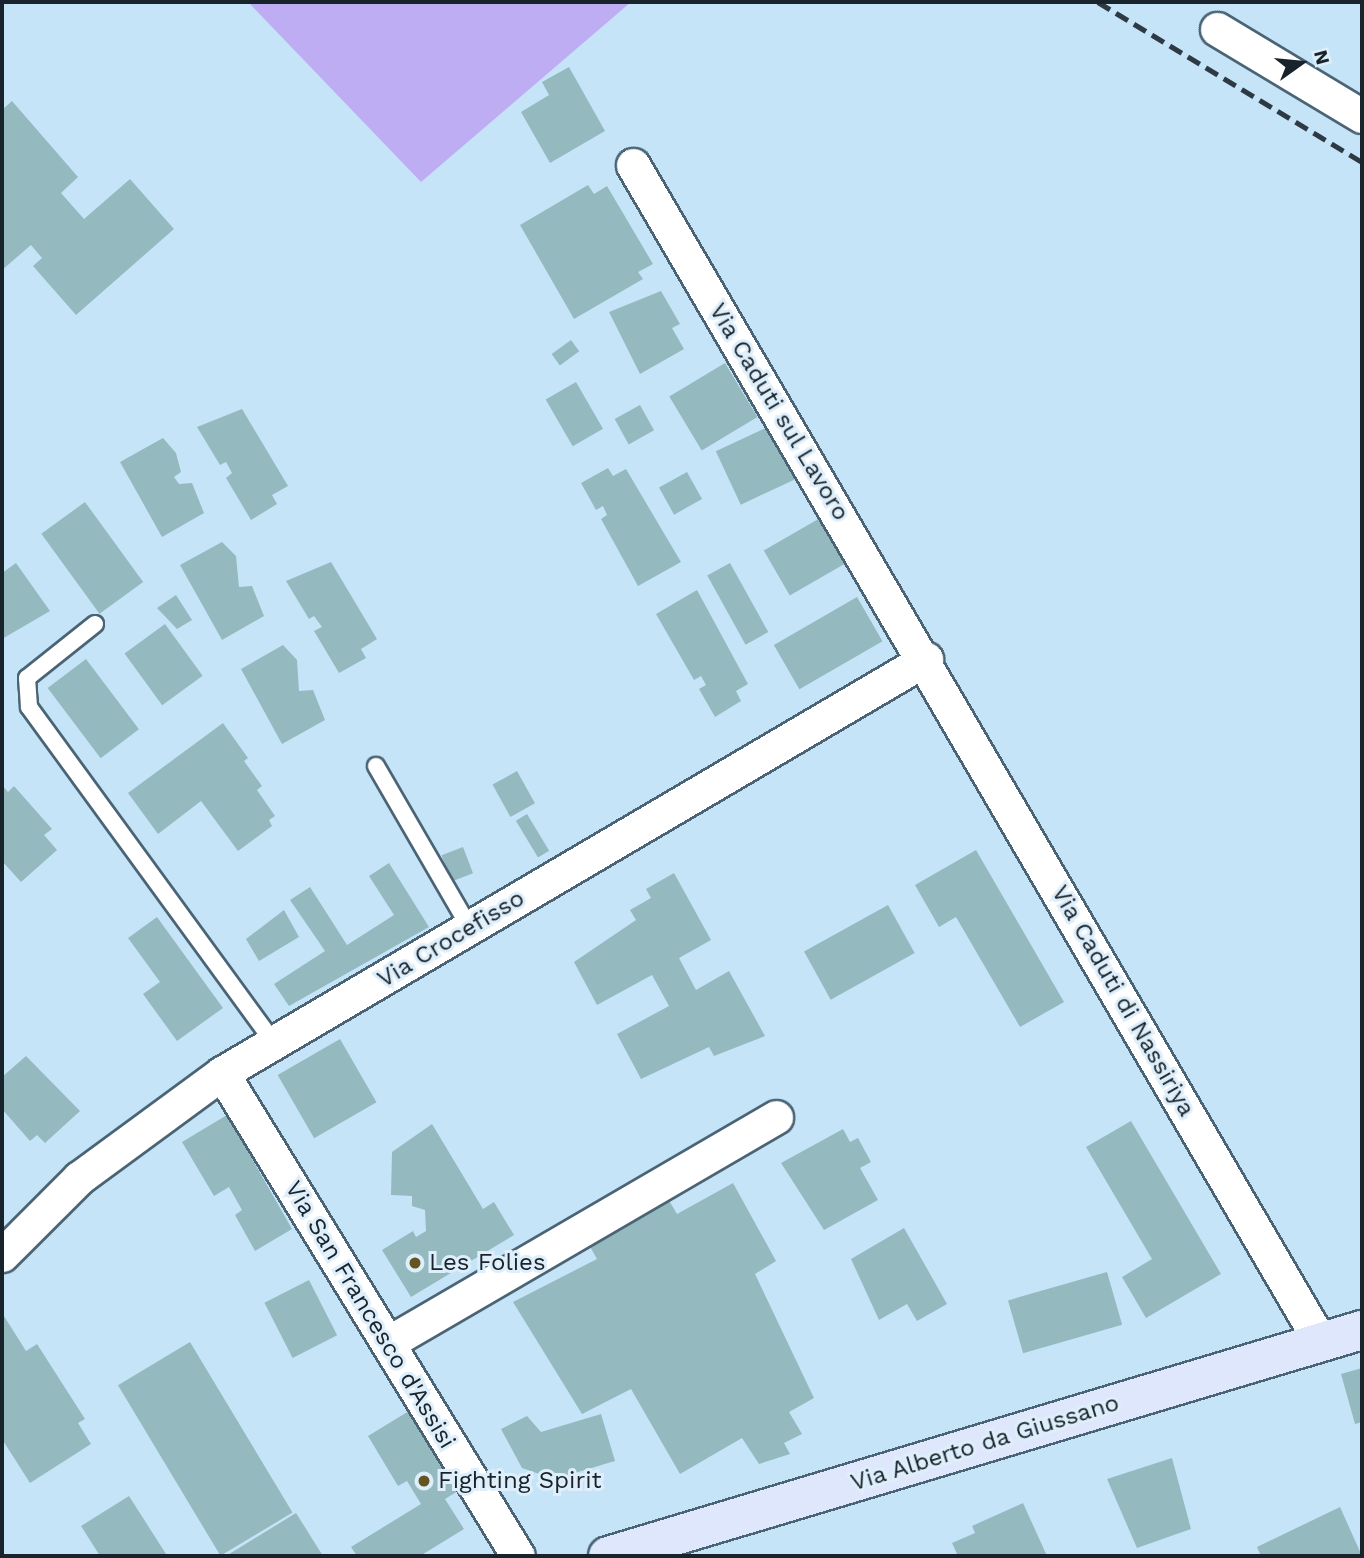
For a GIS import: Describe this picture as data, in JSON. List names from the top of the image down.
{
  "streets": {
    "street": [
      "Via Caduti sul Lavoro",
      "Via Crocefisso",
      "Via Caduti di Nassiriya",
      "Via San Francesco d'Assisi",
      "Via Alberto da Giussano"
    ]
  },
  "crossings": [
    ["Via Caduti sul Lavoro", "Via Crocefisso"],
    ["Via Caduti sul Lavoro", "Via Caduti di Nassiriya"],
    ["Via Crocefisso", "Via Caduti di Nassiriya"],
    ["Via Crocefisso", "Via San Francesco d'Assisi"],
    ["Via Caduti di Nassiriya", "Via Alberto da Giussano"]
  ],
  "places": ["Les Folies", "Fighting Spirit"],
  "north": "right"
}
